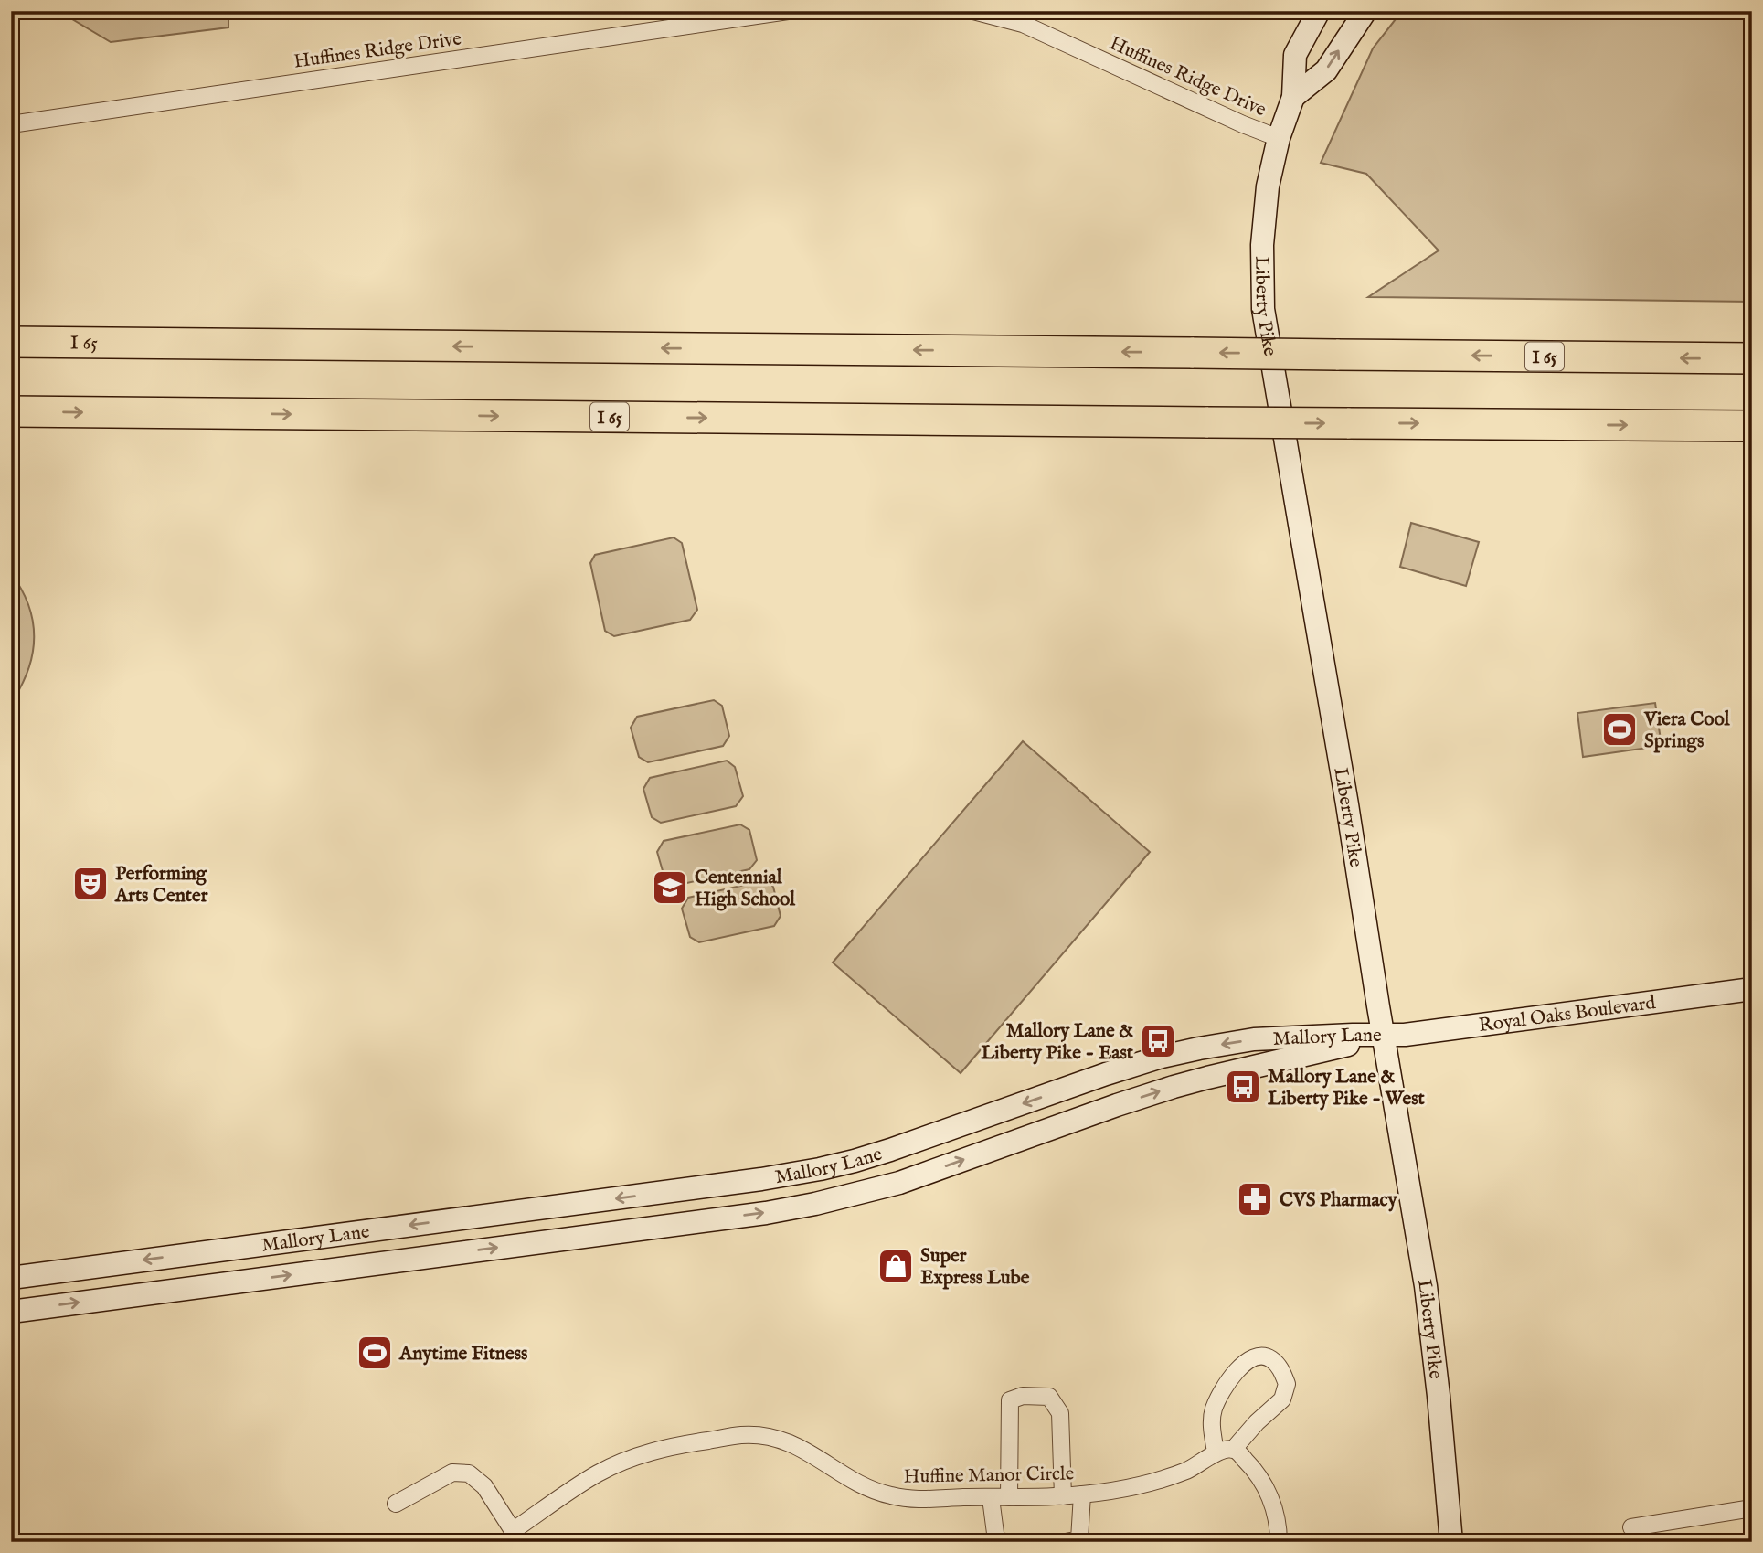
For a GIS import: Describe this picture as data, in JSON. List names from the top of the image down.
{
  "streets": {
    "highway": ["I 65"],
    "main road": ["Liberty Pike", "Royal Oaks Boulevard", "Mallory Lane"],
    "street": ["Huffines Ridge Drive", "Huffine Manor Circle"]
  },
  "crossings": [
    ["Huffines Ridge Drive", "Liberty Pike"],
    ["Liberty Pike", "Royal Oaks Boulevard"],
    ["Liberty Pike", "Mallory Lane"],
    ["Royal Oaks Boulevard", "Mallory Lane"]
  ],
  "places": {
    "sports": ["Viera Cool Springs", "Anytime Fitness"],
    "theatre": ["Performing Arts Center"],
    "school or university": ["Centennial High School"],
    "bus stop": ["Mallory Lane & Liberty Pike - East", "Mallory Lane & Liberty Pike - West"],
    "pharmacy": ["CVS Pharmacy"],
    "shop": ["Super Express Lube"]
  }
}
